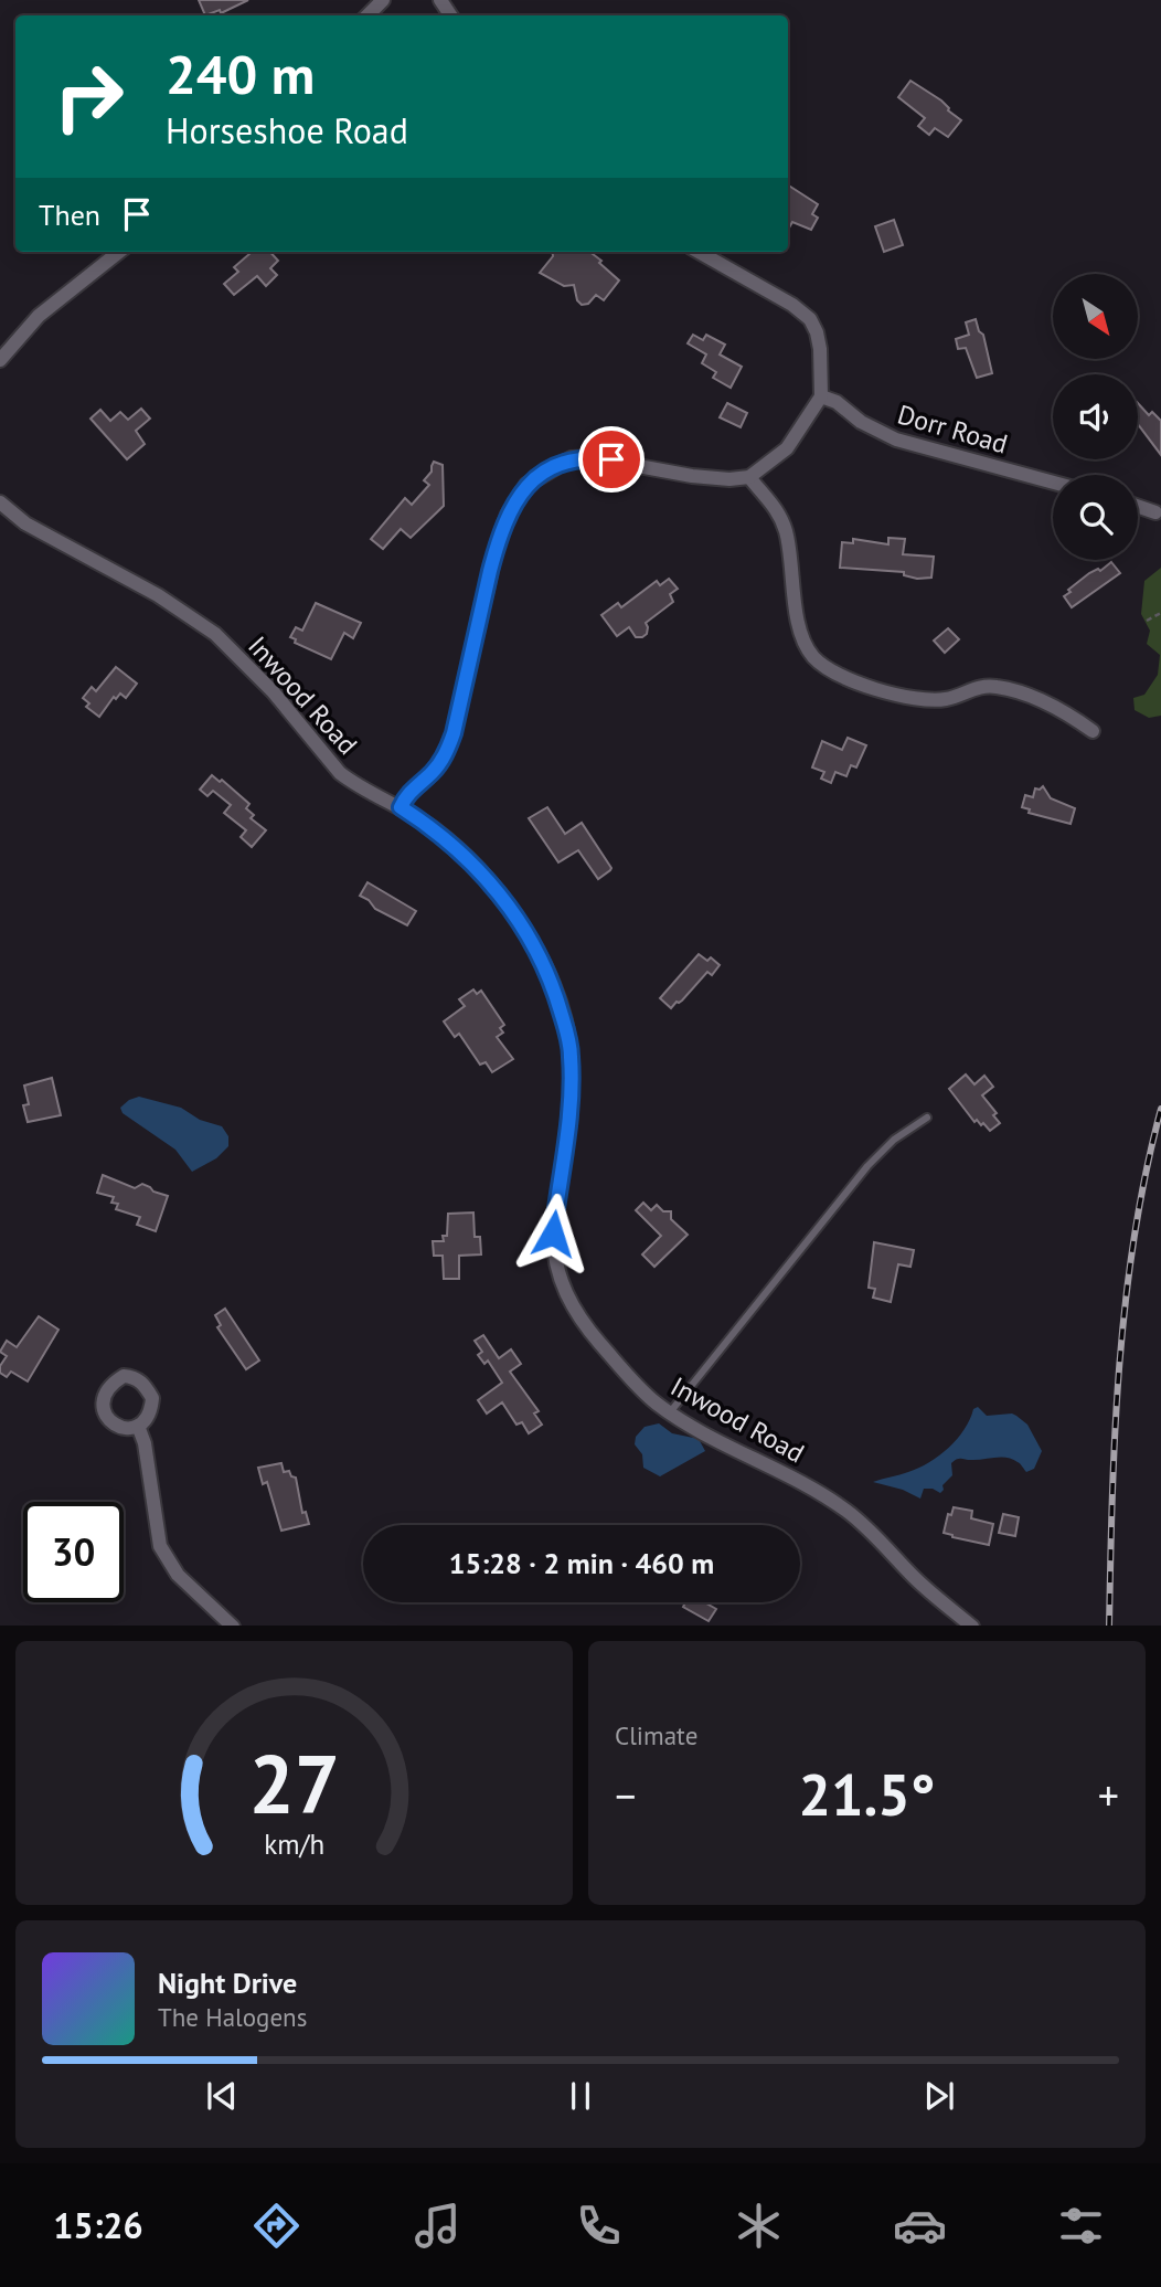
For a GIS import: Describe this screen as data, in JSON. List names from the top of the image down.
{
  "streets": {
    "street": ["Dorr Road", "Inwood Road"]
  },
  "north": "bottom right",
  "page": {
    "turn": ["240 m", "Horseshoe Road"],
    "then": "Then",
    "limit": "30",
    "trip": "15:28 · 2 min · 460 m",
    "tile": "Climate",
    "heat": ["−", "21.5°", "+"],
    "song": ["Night Drive", "The Halogens"],
    "tabs": "15:26",
    "gauge": ["27", "km/h"]
  }
}
